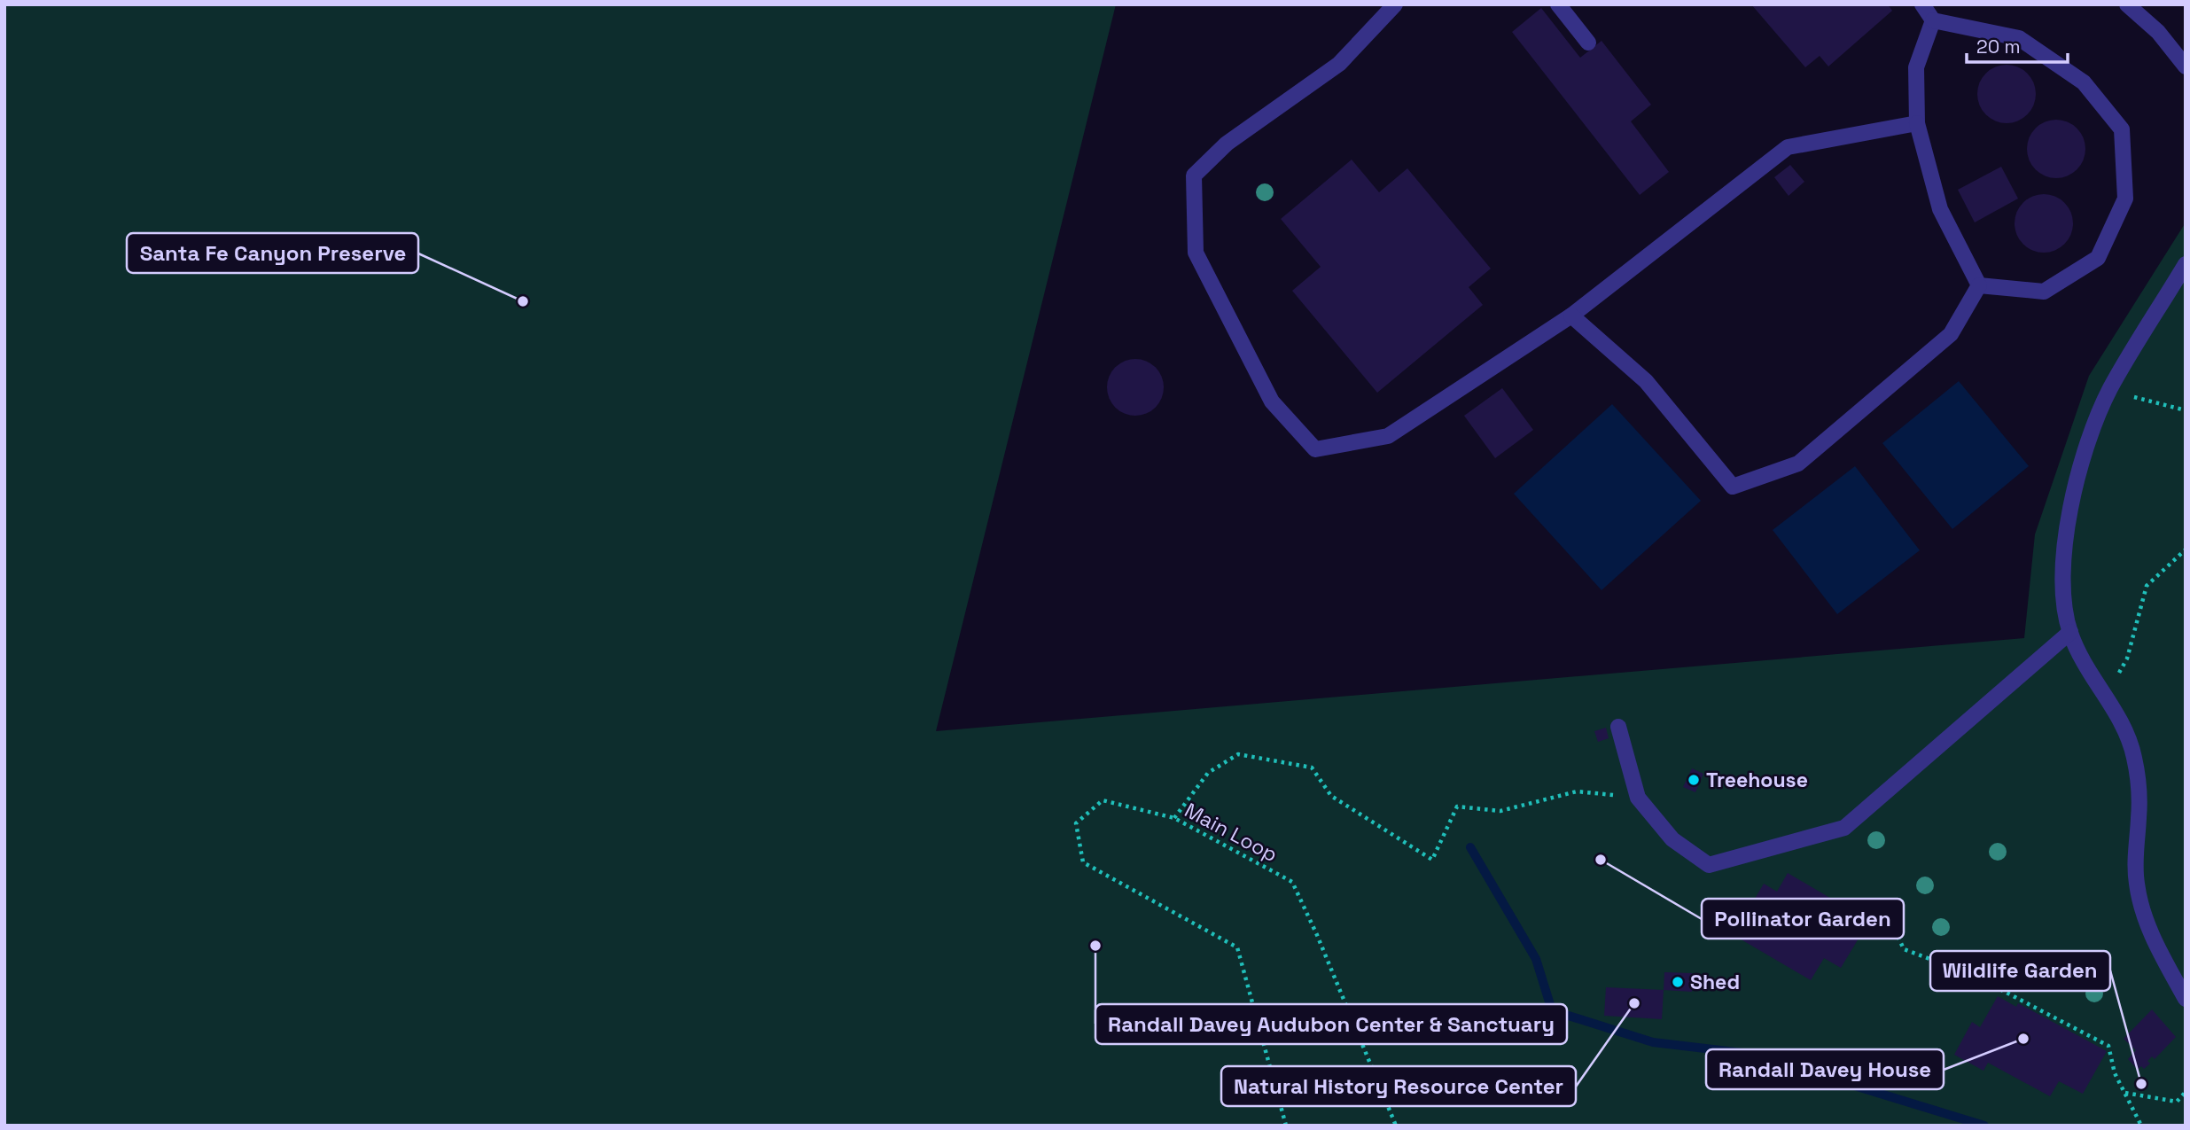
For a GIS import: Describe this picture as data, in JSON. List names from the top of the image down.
{
  "streets": {
    "path": ["Main Loop"]
  },
  "places": [
    "Santa Fe Canyon Preserve",
    "Treehouse",
    "Pollinator Garden",
    "Randall Davey Audubon Center & Sanctuary",
    "Shed",
    "Natural History Resource Center",
    "Randall Davey House",
    "Wildlife Garden"
  ],
  "scale_bar": "20 m"
}
